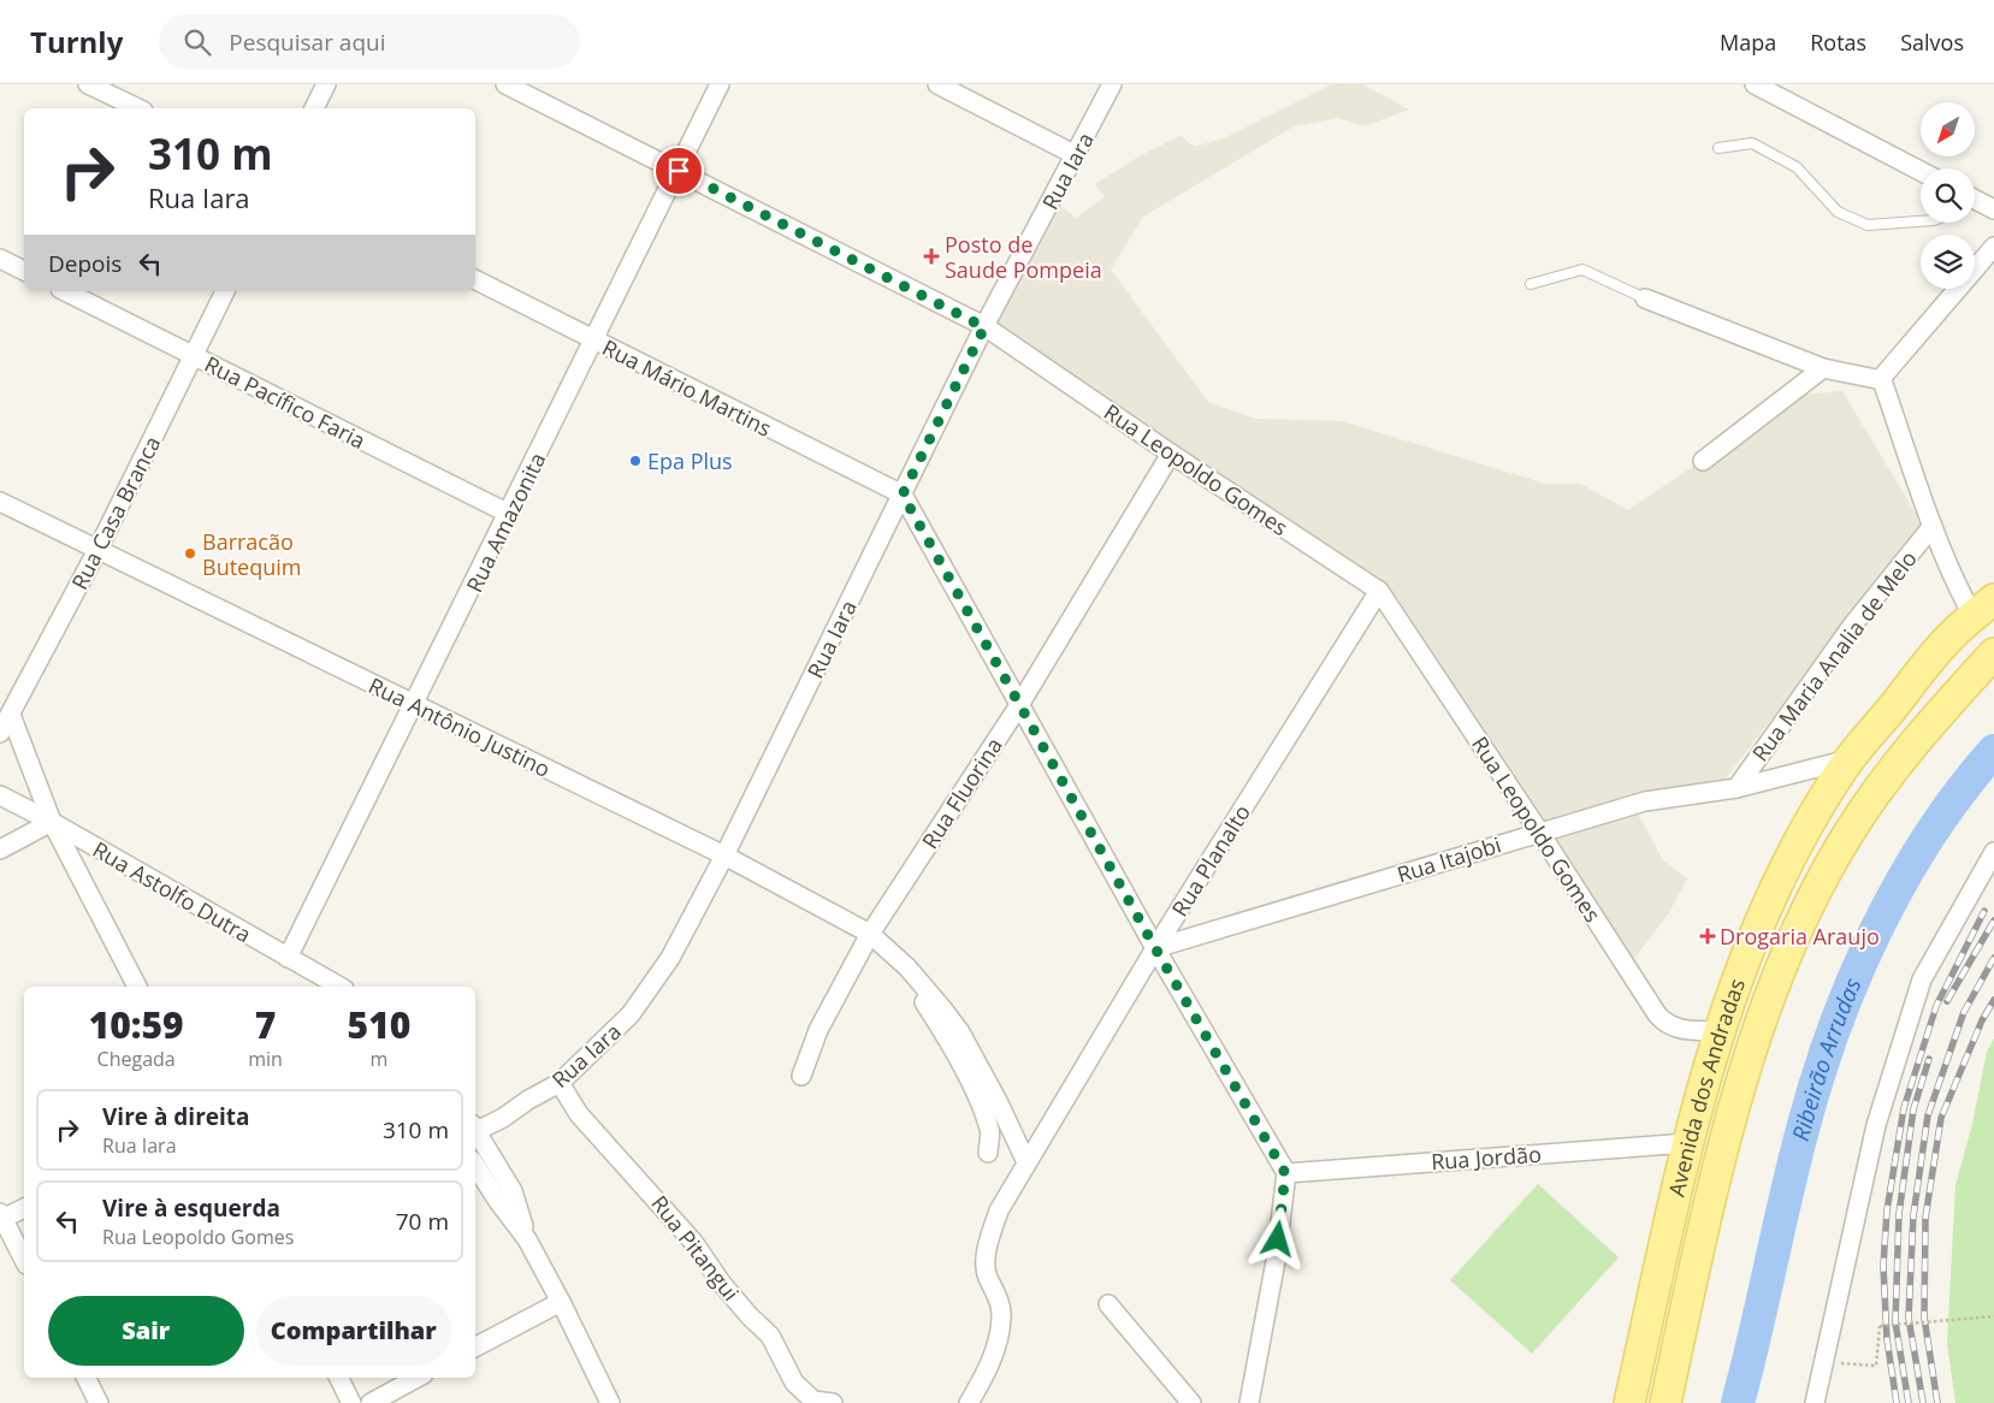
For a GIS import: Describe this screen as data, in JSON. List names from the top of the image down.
{
  "streets": {
    "main road": ["Avenida dos Andradas"],
    "street": [
      "Rua Iara",
      "Rua Mário Martins",
      "Rua Pacífico Faria",
      "Rua Leopoldo Gomes",
      "Rua Casa Branca",
      "Rua Amazonita",
      "Rua Maria Analia de Melo",
      "Rua Antônio Justino",
      "Rua Fluorina",
      "Rua Itajobi",
      "Rua Planalto",
      "Rua Astolfo Dutra",
      "Rua Jordão",
      "Rua Pitangui"
    ]
  },
  "crossings": [
    ["Rua Iara", "Rua Mário Martins"],
    ["Rua Iara", "Rua Leopoldo Gomes"],
    ["Rua Iara", "Rua Antônio Justino"],
    ["Rua Iara", "Rua Pitangui"],
    ["Rua Mário Martins", "Rua Amazonita"],
    ["Rua Pacífico Faria", "Rua Casa Branca"],
    ["Rua Pacífico Faria", "Rua Amazonita"],
    ["Rua Leopoldo Gomes", "Rua Amazonita"],
    ["Rua Leopoldo Gomes", "Rua Fluorina"],
    ["Rua Leopoldo Gomes", "Rua Itajobi"],
    ["Rua Leopoldo Gomes", "Rua Planalto"],
    ["Rua Leopoldo Gomes", "Avenida dos Andradas"],
    ["Rua Casa Branca", "Rua Antônio Justino"],
    ["Rua Amazonita", "Rua Antônio Justino"],
    ["Rua Amazonita", "Rua Astolfo Dutra"],
    ["Rua Maria Analia de Melo", "Rua Itajobi"],
    ["Rua Antônio Justino", "Rua Fluorina"],
    ["Rua Antônio Justino", "Rua Planalto"],
    ["Rua Itajobi", "Rua Planalto"],
    ["Rua Itajobi", "Avenida dos Andradas"],
    ["Avenida dos Andradas", "Rua Jordão"]
  ],
  "water": ["Ribeirão Arrudas"],
  "places": {
    "health": ["Posto de Saude Pompeia", "Drogaria Araujo"],
    "other": ["Epa Plus", "Barracão Butequim"]
  },
  "north": "bottom left",
  "page": {
    "header": "Turnly",
    "search": "Pesquisar aqui",
    "nav": ["Mapa", "Rotas", "Salvos"],
    "turn": ["310 m", "Rua Iara"],
    "then": "Depois",
    "eta": [
      "10:59",
      "Chegada",
      "7",
      "min",
      "510",
      "m"
    ],
    "list": [
      {
        "name": "Vire à direita",
        "note": "Rua Iara",
        "value": "310 m"
      },
      {
        "name": "Vire à esquerda",
        "note": "Rua Leopoldo Gomes",
        "value": "70 m"
      }
    ],
    "buttons": ["Sair", "Compartilhar"]
  }
}
